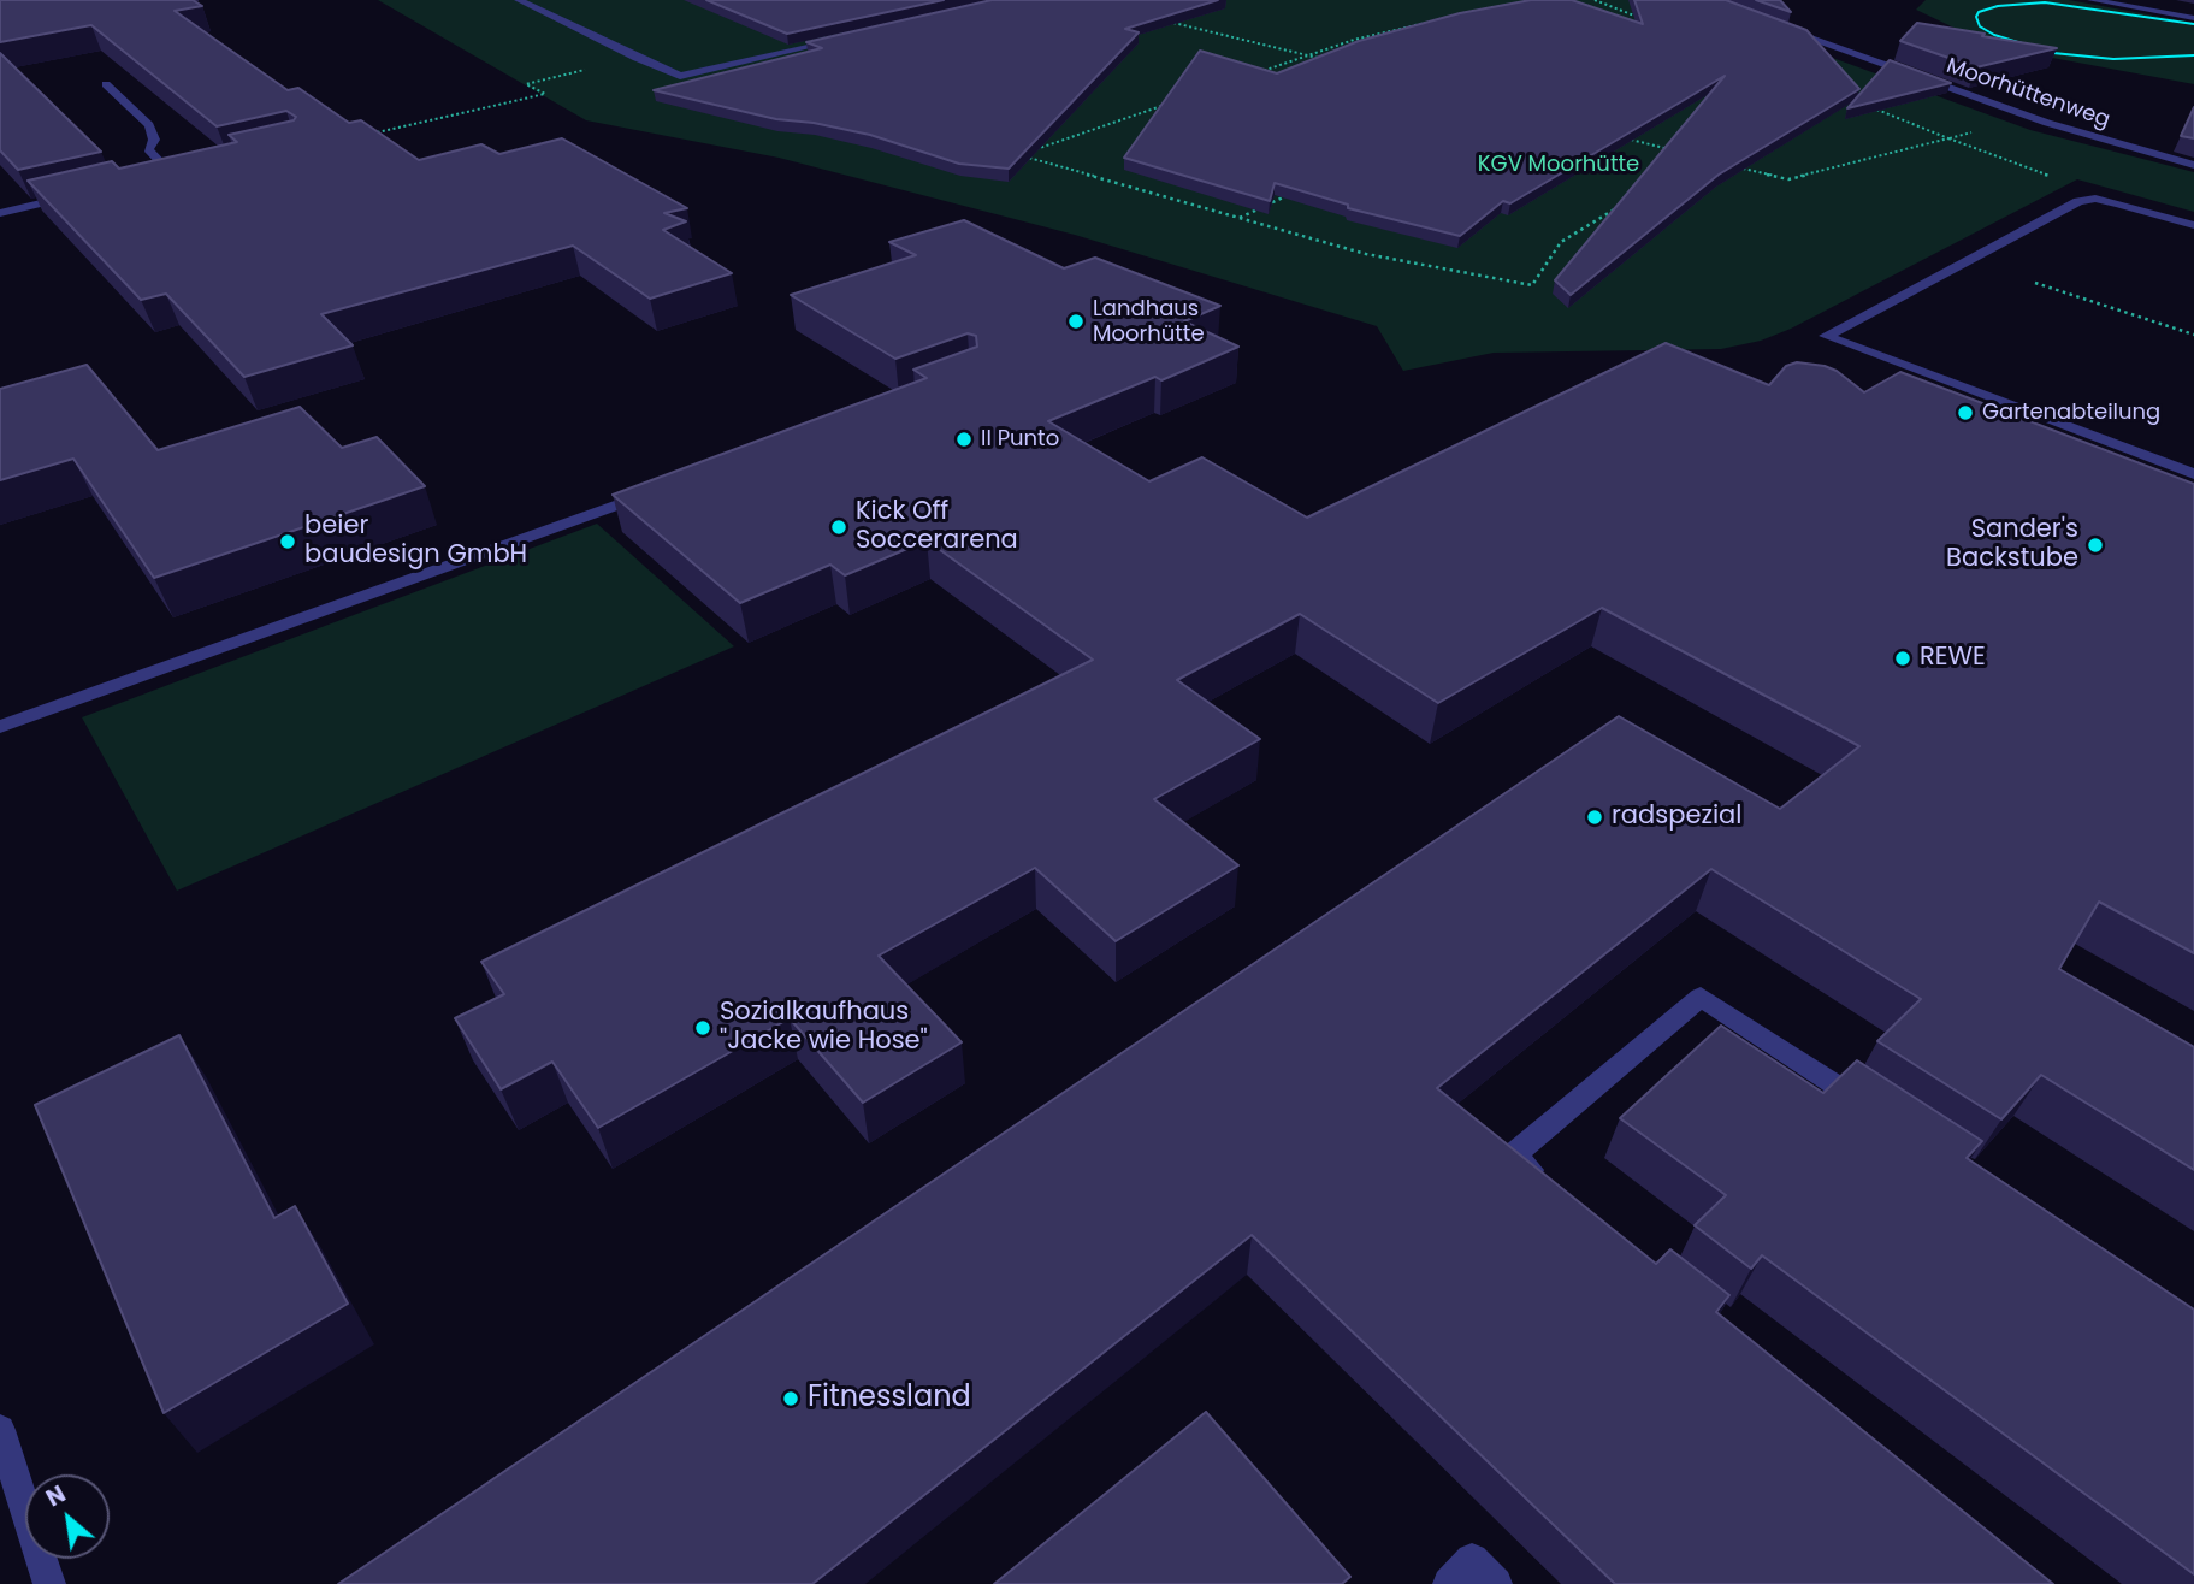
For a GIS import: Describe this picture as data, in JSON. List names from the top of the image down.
{
  "streets": {
    "street": ["Moorhüttenweg"]
  },
  "parks": ["KGV Moorhütte"],
  "places": [
    "Landhaus Moorhütte",
    "Gartenabteilung",
    "Il Punto",
    "Kick Off Soccerarena",
    "beier baudesign GmbH",
    "Sander's Backstube",
    "REWE",
    "radspezial",
    "Sozialkaufhaus \"Jacke wie Hose\"",
    "Fitnessland"
  ],
  "north": "top left"
}
